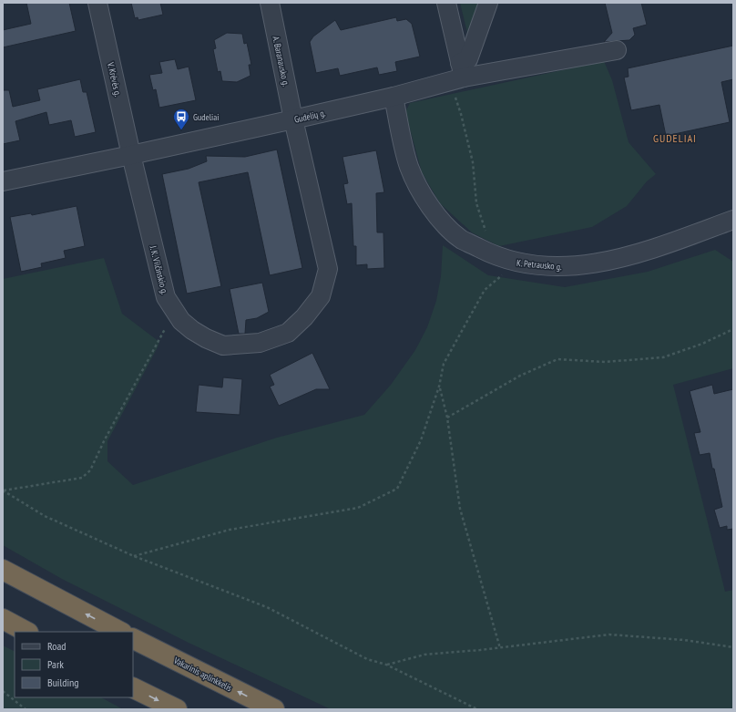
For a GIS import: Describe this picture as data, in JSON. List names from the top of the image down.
{
  "streets": {
    "highway": ["Vakarinis aplinkkelis"],
    "street": [
      "A. Baranausko g.",
      "V. Krėvės g.",
      "Gudelių g.",
      "K. Petrausko g.",
      "J. K. Vilčinskio g."
    ]
  },
  "crossings": [
    ["A. Baranausko g.", "Gudelių g."],
    ["A. Baranausko g.", "J. K. Vilčinskio g."],
    ["V. Krėvės g.", "Gudelių g."],
    ["V. Krėvės g.", "J. K. Vilčinskio g."],
    ["Gudelių g.", "K. Petrausko g."],
    ["Gudelių g.", "J. K. Vilčinskio g."]
  ],
  "districts": ["GUDELIAI"],
  "places": {
    "bus stop": ["Gudeliai"]
  },
  "legend": ["Road", "Park", "Building"]
}
